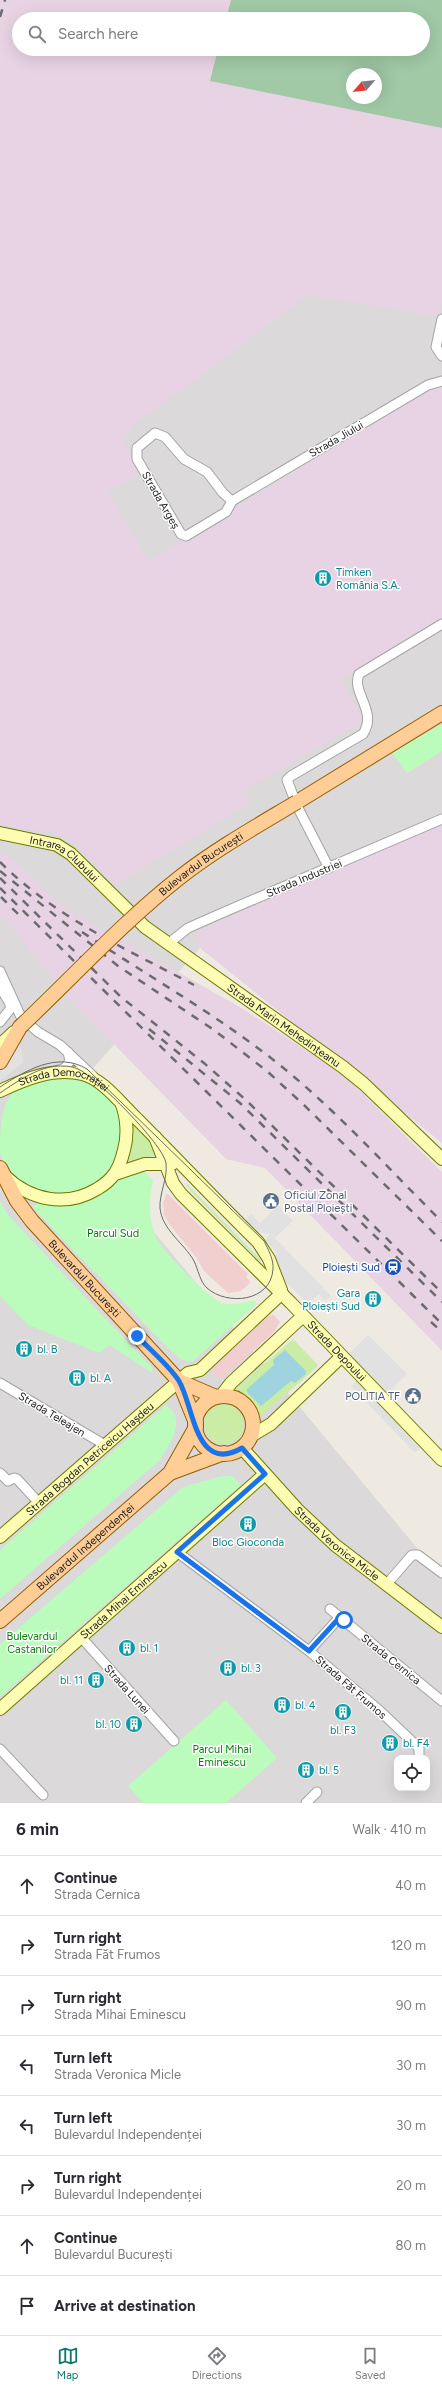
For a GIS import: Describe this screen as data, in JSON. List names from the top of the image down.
{
  "streets": {
    "main road": ["Bulevardul București", "Bulevardul Independenței"],
    "street": [
      "Strada Jiului",
      "Strada Argeș",
      "Intrarea Clubului",
      "Strada Industriei",
      "Strada Marin Mehedințeanu",
      "Strada Democrației",
      "Strada Depoului",
      "Strada Teleajen",
      "Strada Bogdan Petriceicu Hașdeu",
      "Strada Veronica Micle",
      "Strada Mihai Eminescu",
      "Strada Cernica",
      "Strada Făt Frumos",
      "Strada Lunei"
    ]
  },
  "crossings": [
    ["Strada Jiului", "Strada Argeș"],
    ["Intrarea Clubului", "Strada Marin Mehedințeanu"],
    ["Bulevardul București", "Strada Bogdan Petriceicu Hașdeu"],
    ["Bulevardul București", "Strada Veronica Micle"],
    ["Bulevardul București", "Bulevardul Independenței"],
    ["Strada Industriei", "Strada Marin Mehedințeanu"],
    ["Strada Democrației", "Strada Depoului"],
    ["Strada Depoului", "Strada Bogdan Petriceicu Hașdeu"],
    ["Strada Teleajen", "Strada Bogdan Petriceicu Hașdeu"],
    ["Strada Veronica Micle", "Bulevardul Independenței"],
    ["Strada Veronica Micle", "Strada Mihai Eminescu"],
    ["Strada Mihai Eminescu", "Strada Făt Frumos"],
    ["Strada Mihai Eminescu", "Strada Lunei"]
  ],
  "parks": ["Parcul Sud", "Bulevardul Castanilor", "Parcul Mihai Eminescu"],
  "places": {
    "building": [
      "Timken România S.A.",
      "Gara Ploiești Sud",
      "bl. B",
      "bl. A",
      "Bloc Gioconda",
      "bl. 1",
      "bl. 3",
      "bl. 11",
      "bl. 4",
      "bl. F3",
      "bl. 10",
      "bl. F4",
      "bl. 5"
    ],
    "public building": ["Oficiul Zonal Postal Ploiești", "POLITIA TF"],
    "station": ["Ploiești Sud"]
  },
  "north": "bottom left",
  "page": {
    "search": "Search here",
    "heading": ["6 min", "Walk · 410 m"],
    "list": [
      ["Continue", "Strada Cernica", "40 m"],
      ["Turn right", "Strada Făt Frumos", "120 m"],
      ["Turn right", "Strada Mihai Eminescu", "90 m"],
      ["Turn left", "Strada Veronica Micle", "30 m"],
      ["Turn left", "Bulevardul Independenței", "30 m"],
      ["Turn right", "Bulevardul Independenței", "20 m"],
      ["Continue", "Bulevardul București", "80 m"],
      "Arrive at destination"
    ],
    "nav": ["Map", "Directions", "Saved"]
  }
}
